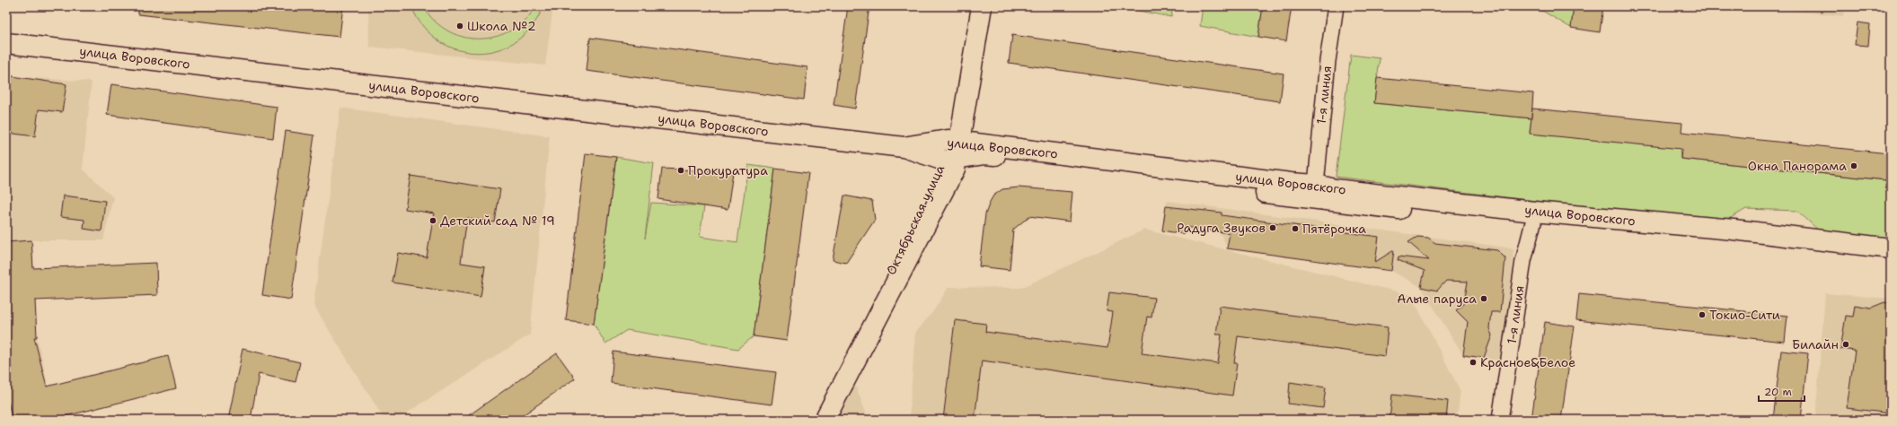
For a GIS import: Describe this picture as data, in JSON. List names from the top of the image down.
{
  "streets": {
    "street": ["улица Воровского", "1-я линия", "Октябрьская улица"]
  },
  "crossings": [
    ["улица Воровского", "1-я линия"],
    ["улица Воровского", "Октябрьская улица"]
  ],
  "places": [
    "Школа №2",
    "Окна Панорама",
    "Прокуратура",
    "Детский сад № 19",
    "Радуга Звуков",
    "Пятёрочка",
    "Алые паруса",
    "Токио-Сити",
    "Билайн",
    "Красное&Белое"
  ],
  "scale_bar": "20 m"
}
